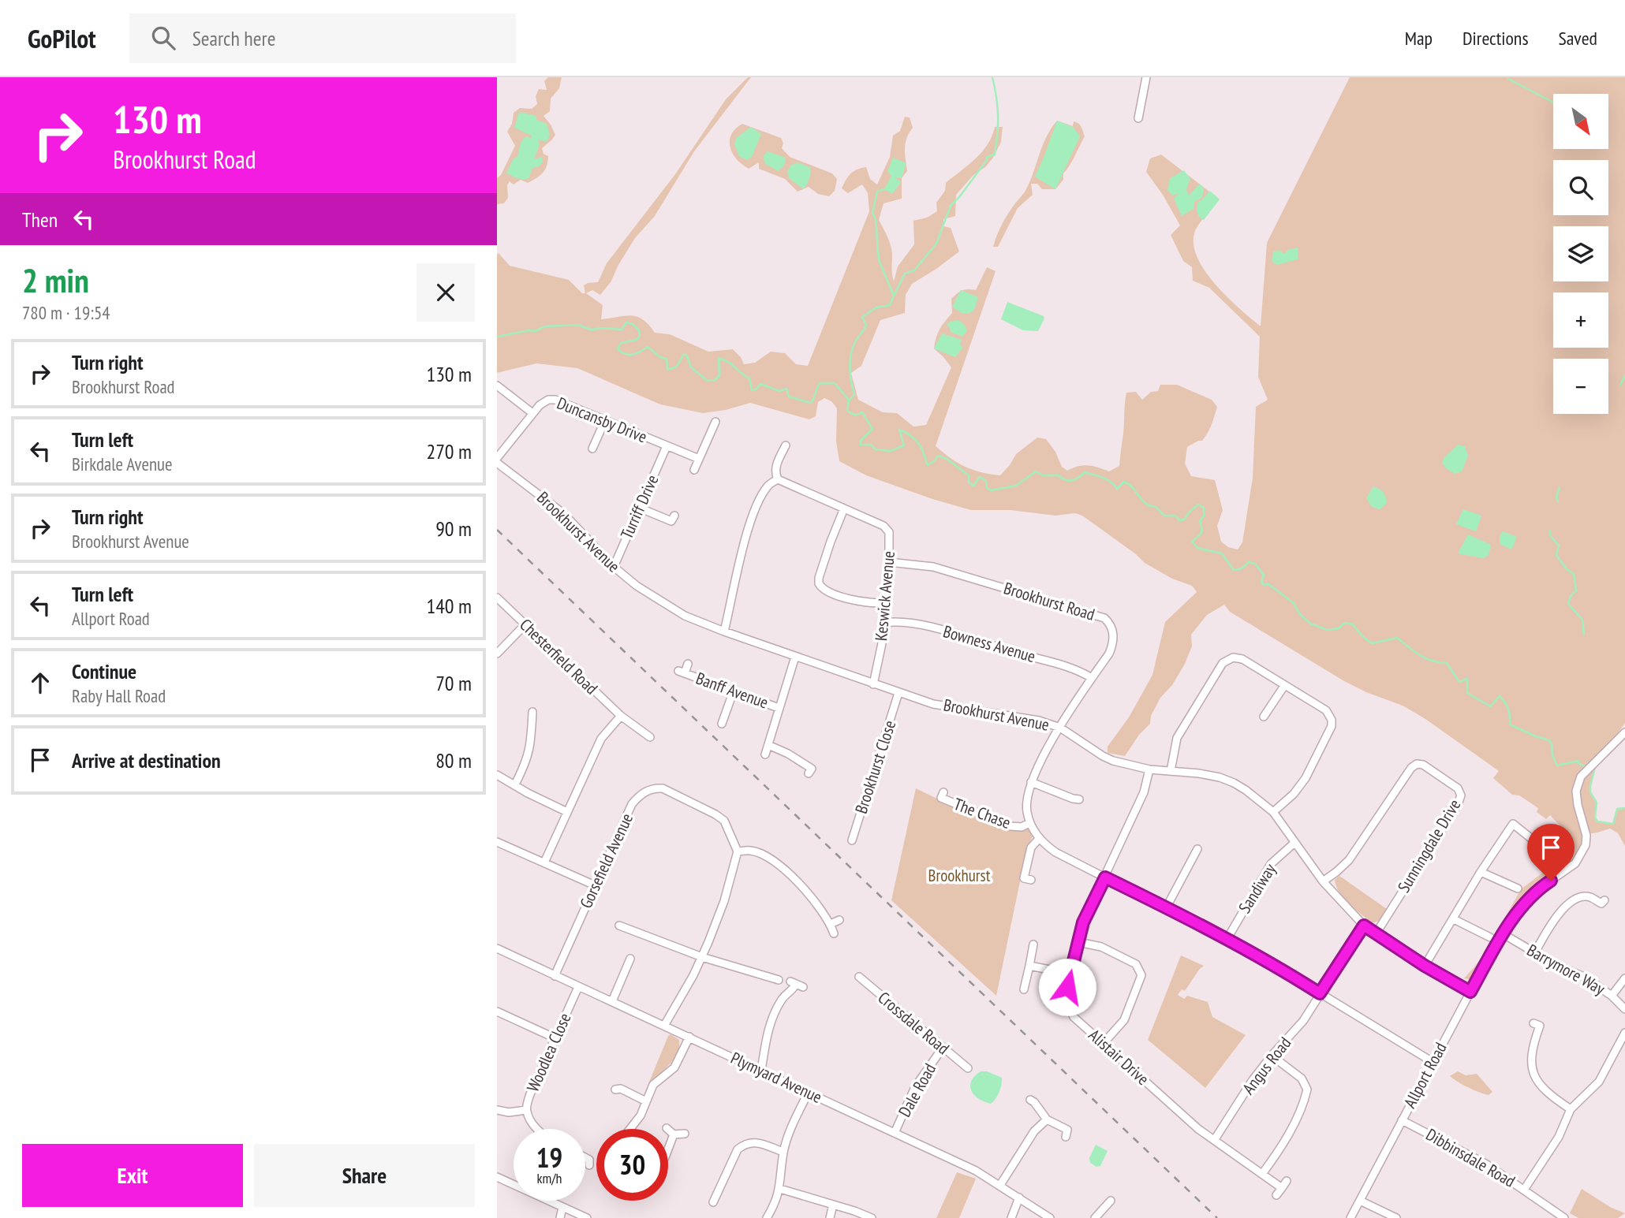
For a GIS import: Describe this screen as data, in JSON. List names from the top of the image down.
{
  "streets": {
    "street": [
      "Duncansby Drive",
      "Turriff Drive",
      "Brookhurst Avenue",
      "Keswick Avenue",
      "Brookhurst Road",
      "Bowness Avenue",
      "Chesterfield Road",
      "Banff Avenue",
      "Brookhurst Close",
      "The Chase",
      "Sunningdale Drive",
      "Gorsefield Avenue",
      "Sandiway",
      "Barrymore Way",
      "Crossdale Road",
      "Woodlea Close",
      "Alistair Drive",
      "Angus Road",
      "Allport Road",
      "Plymyard Avenue",
      "Dale Road",
      "Dibbinsdale Road"
    ]
  },
  "crossings": [
    ["Duncansby Drive", "Turriff Drive"],
    ["Turriff Drive", "Brookhurst Avenue"],
    ["Brookhurst Avenue", "Keswick Avenue"],
    ["Brookhurst Avenue", "Brookhurst Road"],
    ["Brookhurst Avenue", "Brookhurst Close"],
    ["Brookhurst Avenue", "Sunningdale Drive"],
    ["Brookhurst Avenue", "Sandiway"],
    ["Brookhurst Avenue", "Alistair Drive"],
    ["Brookhurst Avenue", "Angus Road"],
    ["Brookhurst Avenue", "Allport Road"],
    ["Keswick Avenue", "Brookhurst Road"],
    ["Keswick Avenue", "Bowness Avenue"],
    ["Brookhurst Road", "Bowness Avenue"],
    ["Brookhurst Road", "The Chase"],
    ["Brookhurst Road", "Sandiway"],
    ["Brookhurst Road", "Alistair Drive"],
    ["Brookhurst Road", "Angus Road"],
    ["Brookhurst Road", "Allport Road"],
    ["Gorsefield Avenue", "Plymyard Avenue"],
    ["Barrymore Way", "Allport Road"],
    ["Crossdale Road", "Dale Road"],
    ["Woodlea Close", "Plymyard Avenue"],
    ["Alistair Drive", "Angus Road"],
    ["Allport Road", "Dibbinsdale Road"],
    ["Plymyard Avenue", "Dale Road"]
  ],
  "parks": ["Brookhurst"],
  "north": "bottom right",
  "page": {
    "header": "GoPilot",
    "search": "Search here",
    "nav": ["Map", "Directions", "Saved"],
    "turn": ["130 m", "Brookhurst Road"],
    "map_buttons": ["+", "−"],
    "then": "Then",
    "heading": ["2 min", "780 m · 19:54"],
    "list": [
      {
        "name": "Turn right",
        "note": "Brookhurst Road",
        "value": "130 m"
      },
      {
        "name": "Turn left",
        "note": "Birkdale Avenue",
        "value": "270 m"
      },
      {
        "name": "Turn right",
        "note": "Brookhurst Avenue",
        "value": "90 m"
      },
      {
        "name": "Turn left",
        "note": "Allport Road",
        "value": "140 m"
      },
      {
        "name": "Continue",
        "note": "Raby Hall Road",
        "value": "70 m"
      },
      {
        "name": "Arrive at destination",
        "value": "80 m"
      }
    ],
    "speed": "19 km/h",
    "limit": "30",
    "buttons": ["Exit", "Share"]
  }
}
